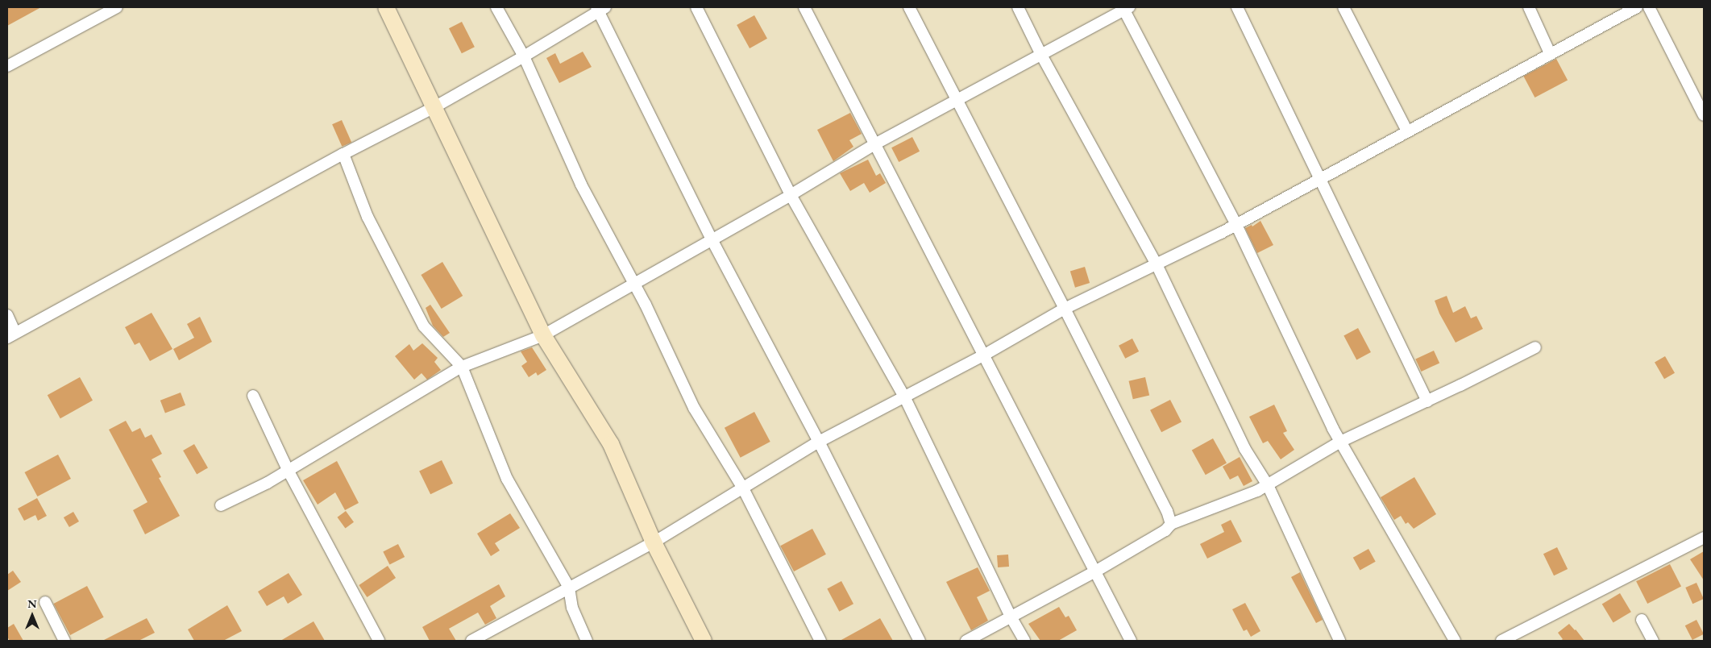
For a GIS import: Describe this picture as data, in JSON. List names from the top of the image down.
{
  "north": "top"
}
